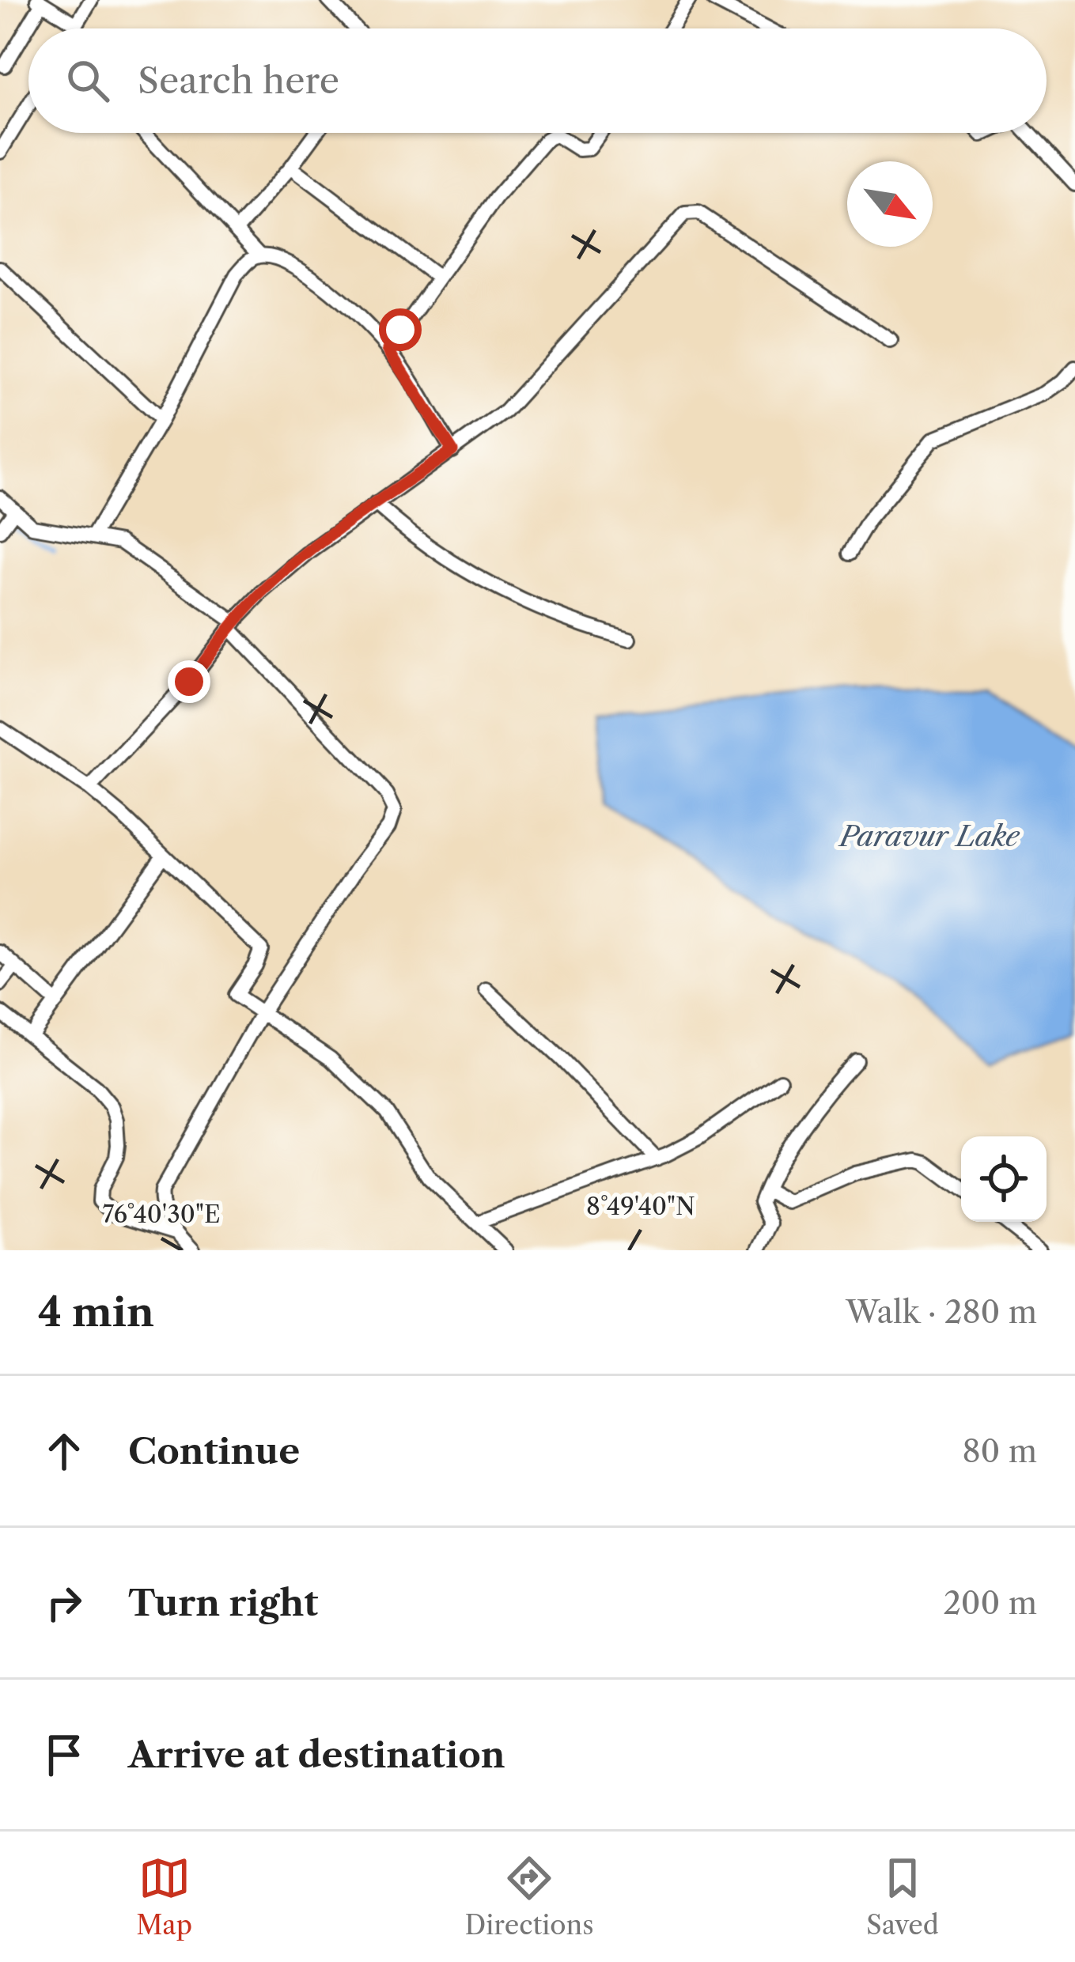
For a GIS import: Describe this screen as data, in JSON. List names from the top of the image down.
{
  "water": ["Paravur Lake"],
  "north": "bottom right",
  "page": {
    "search": "Search here",
    "heading": ["4 min", "Walk · 280 m"],
    "list": [
      ["Continue", "80 m"],
      ["Turn right", "200 m"],
      "Arrive at destination"
    ],
    "nav": ["Map", "Directions", "Saved"]
  },
  "coordinates": ["8°49'40\"N", "76°40'30\"E"]
}
